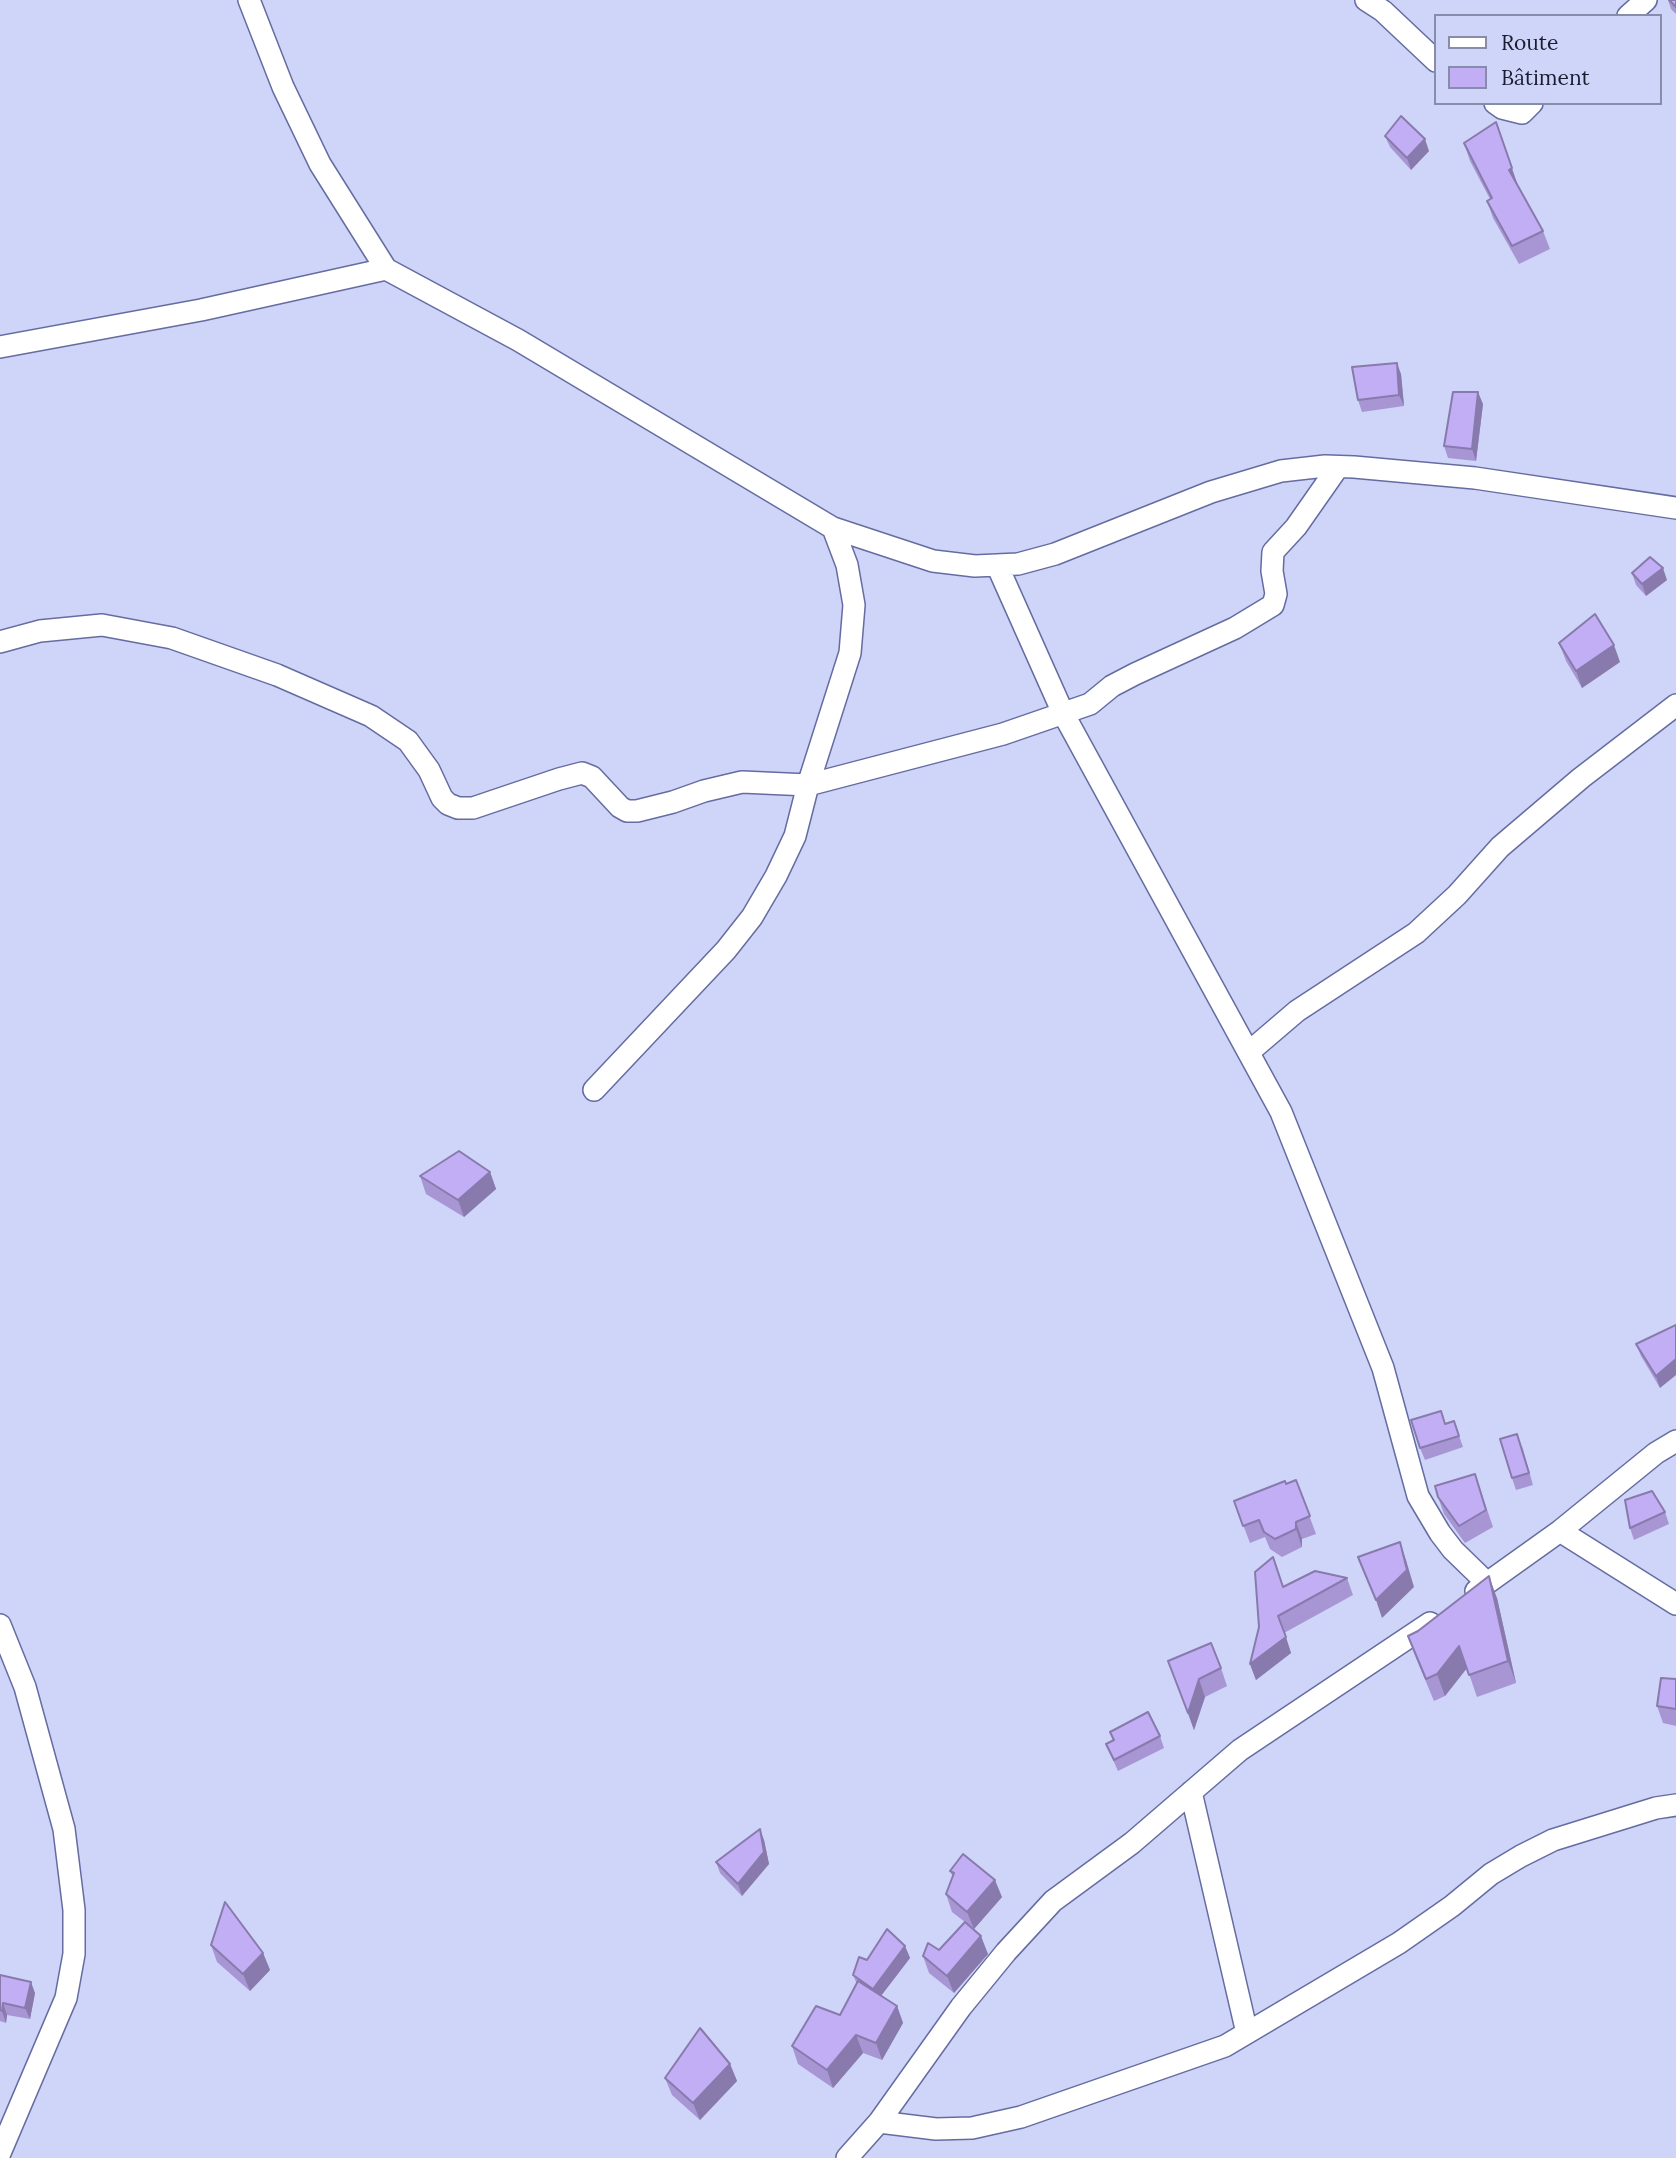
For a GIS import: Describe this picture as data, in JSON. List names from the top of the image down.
{
  "legend": ["Route", "Bâtiment"]
}
